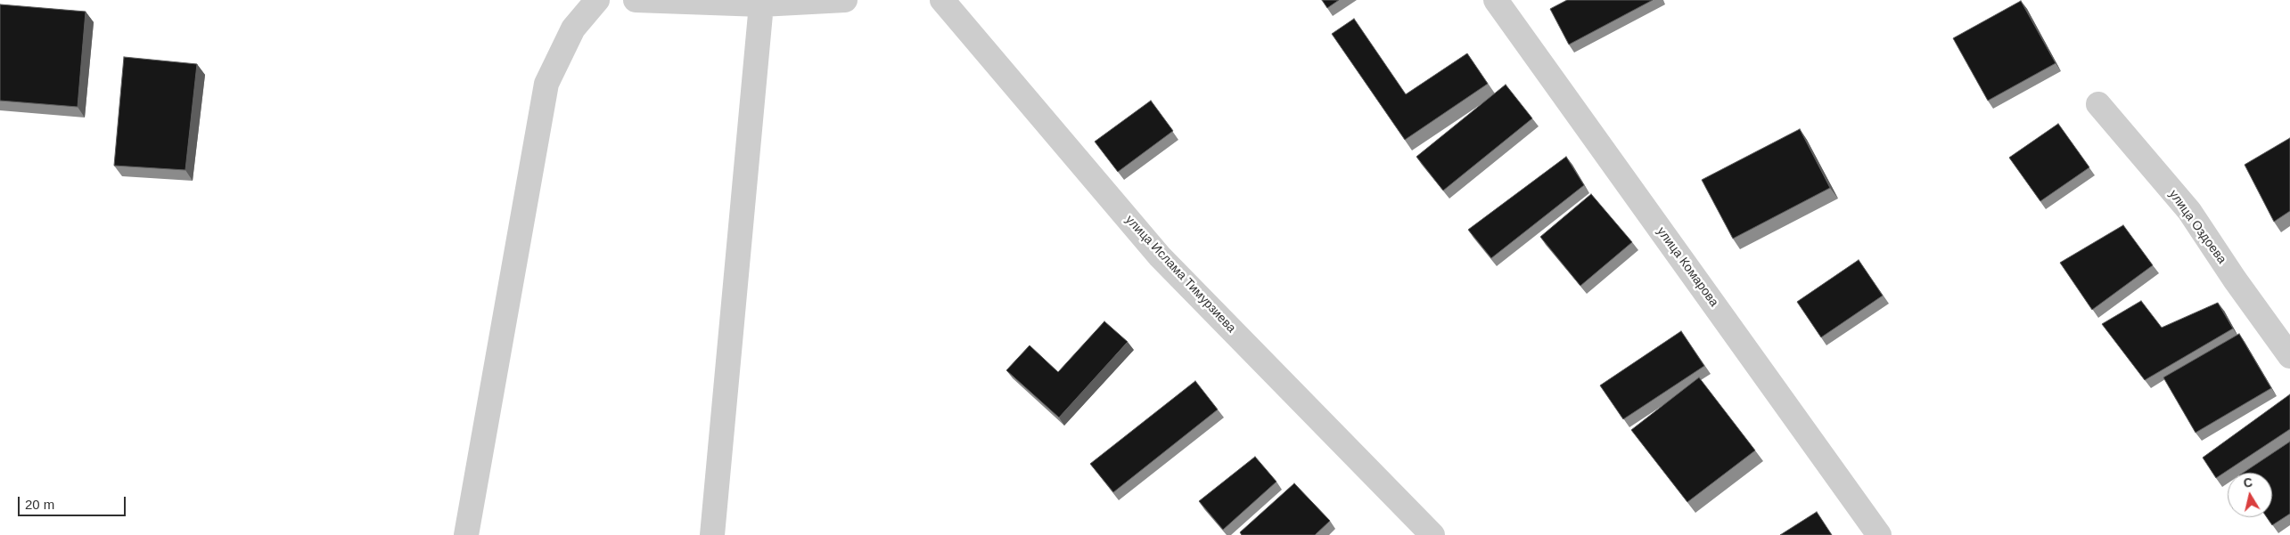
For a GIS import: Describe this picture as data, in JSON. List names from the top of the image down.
{
  "streets": {
    "street": ["улица Оздоева", "улица Комарова", "улица Ислама Тимурзиева"]
  },
  "scale_bar": "20 m",
  "north": "top"
}
